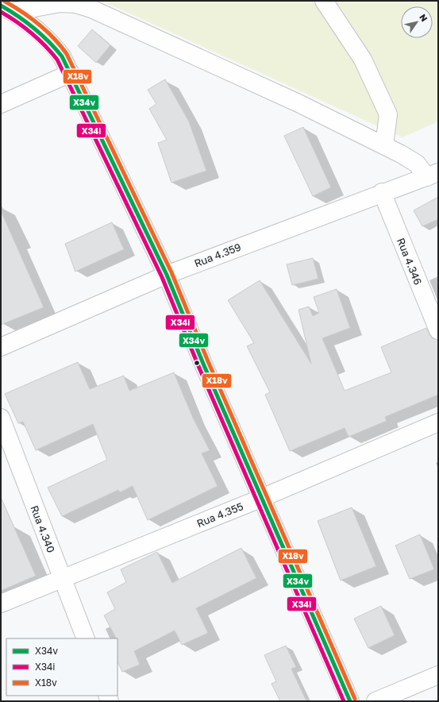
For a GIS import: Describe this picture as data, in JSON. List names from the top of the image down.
{
  "streets": {
    "street": [
      "Rua 4.359",
      "Rua 4.346",
      "Rua 4.355",
      "Rua 4.340"
    ]
  },
  "crossings": [
    ["Rua 4.359", "Rua 4.346"],
    ["Rua 4.355", "Rua 4.340"]
  ],
  "lines": ["transit line X18v", "transit line X34v", "transit line X34i"],
  "legend": ["X34v", "X34i", "X18v"],
  "north": "top right"
}
